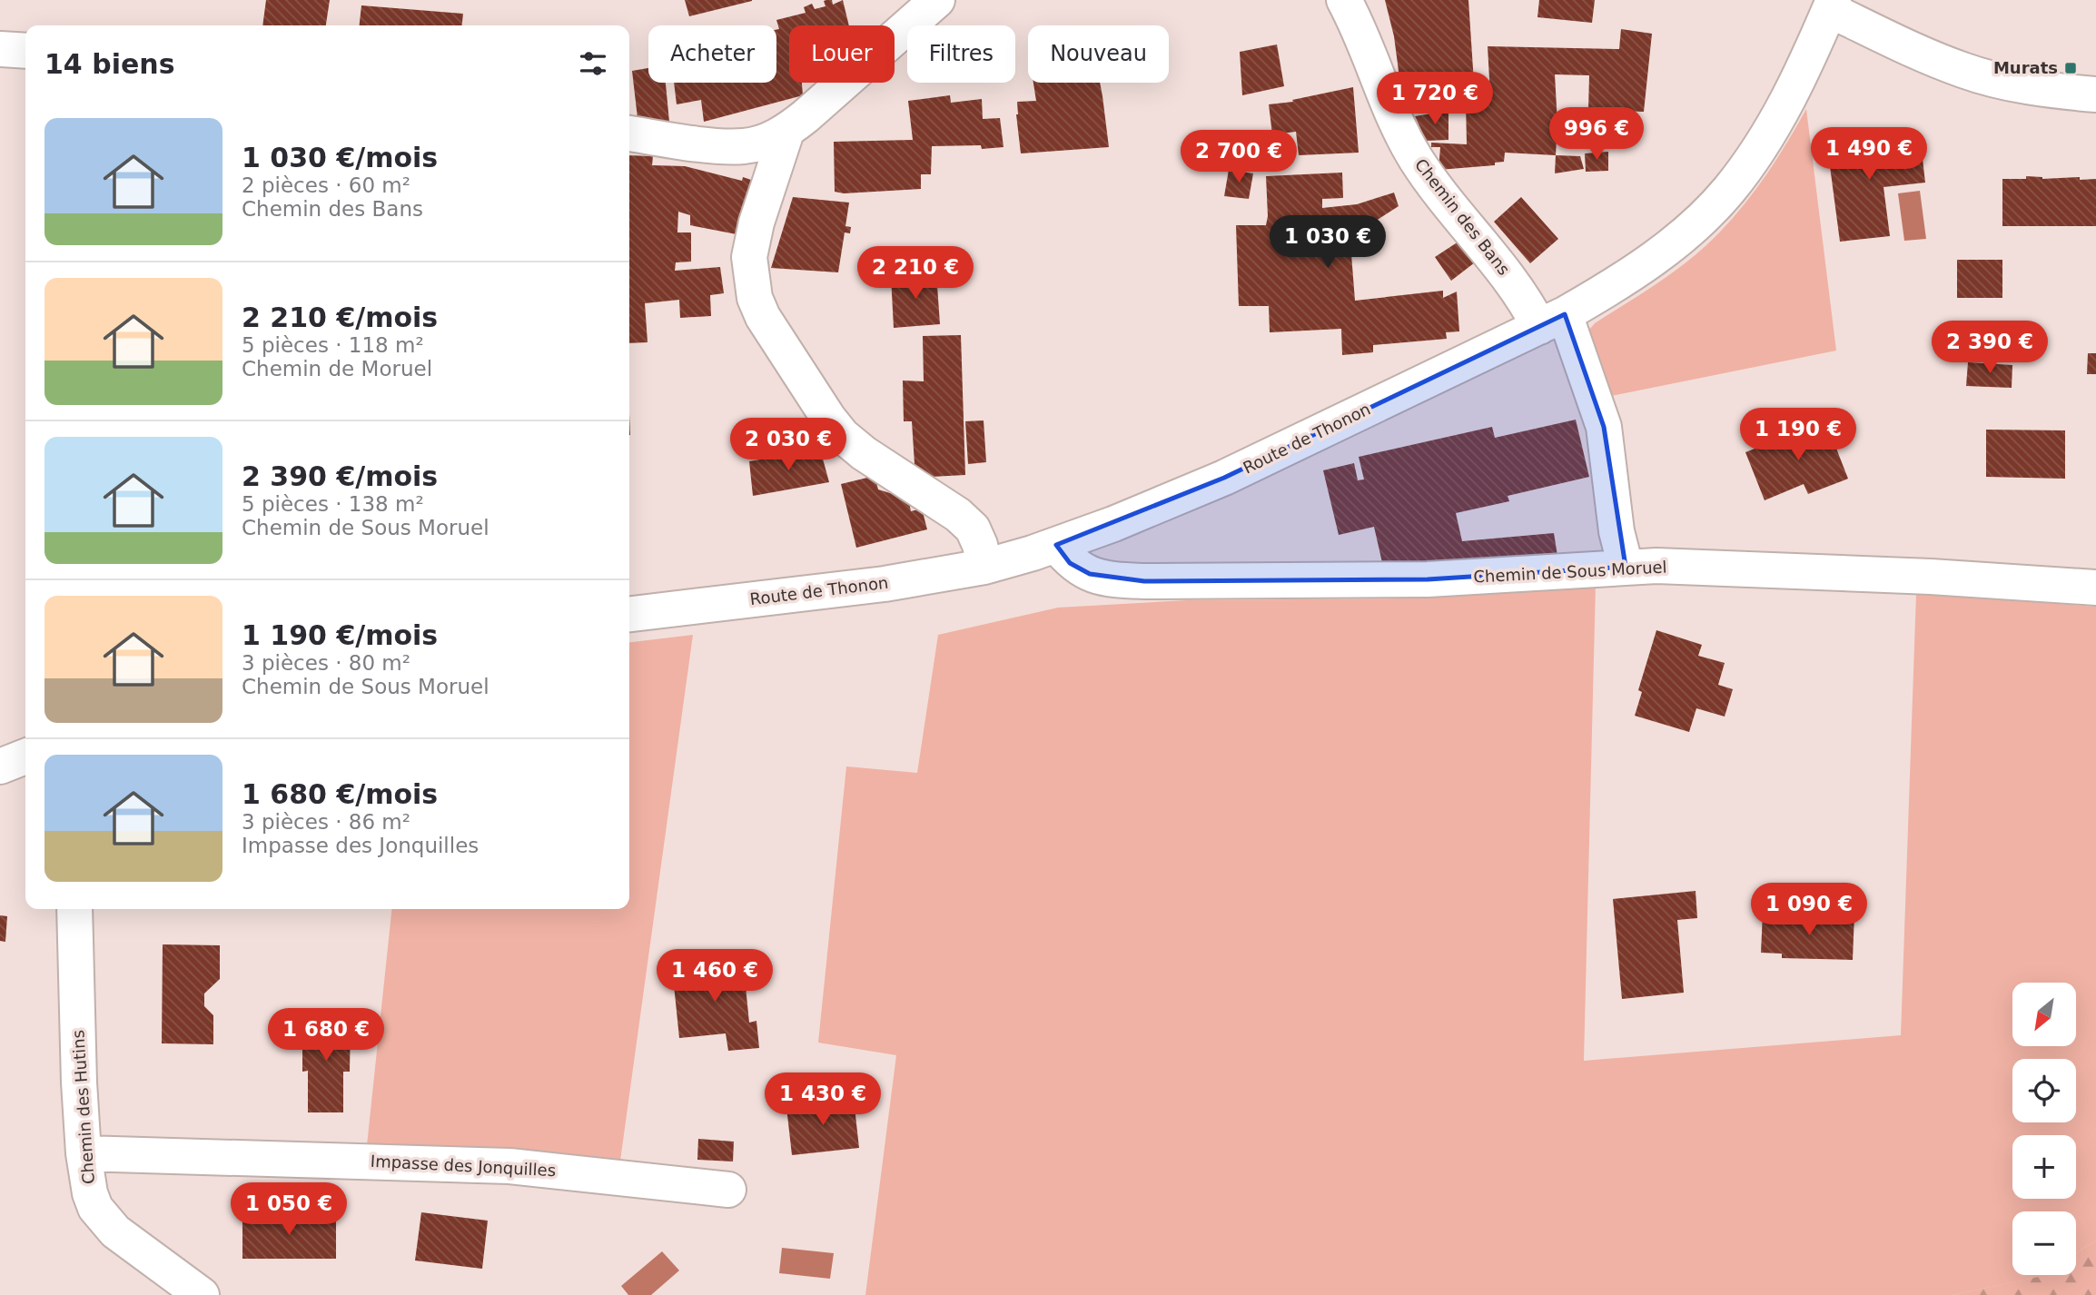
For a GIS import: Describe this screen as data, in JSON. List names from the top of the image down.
{
  "streets": {
    "street": [
      "Chemin des Bans",
      "Route de Thonon",
      "Chemin de Sous Moruel",
      "Chemin des Hutins",
      "Impasse des Jonquilles"
    ]
  },
  "crossings": [
    ["Chemin des Bans", "Route de Thonon"],
    ["Chemin des Bans", "Chemin de Sous Moruel"],
    ["Route de Thonon", "Chemin de Sous Moruel"],
    ["Chemin des Hutins", "Impasse des Jonquilles"]
  ],
  "places": {
    "transit": ["Murats"]
  },
  "north": "bottom left",
  "page": {
    "chip": [
      "Acheter",
      "Louer",
      "Filtres",
      "Nouveau"
    ],
    "heading": "14 biens",
    "price": [
      "1 720 €",
      "996 €",
      "1 490 €",
      "2 700 €",
      "1 030 €",
      "2 210 €",
      "2 390 €",
      "1 190 €",
      "2 030 €",
      "1 090 €",
      "1 460 €",
      "1 680 €",
      "1 430 €",
      "1 050 €"
    ],
    "list": [
      {
        "name": "1 030 €/mois",
        "note": "2 pièces · 60 m² · Chemin des Bans"
      },
      {
        "name": "2 210 €/mois",
        "note": "5 pièces · 118 m² · Chemin de Moruel"
      },
      {
        "name": "2 390 €/mois",
        "note": "5 pièces · 138 m² · Chemin de Sous Moruel"
      },
      {
        "name": "1 190 €/mois",
        "note": "3 pièces · 80 m² · Chemin de Sous Moruel"
      },
      {
        "name": "1 680 €/mois",
        "note": "3 pièces · 86 m² · Impasse des Jonquilles"
      }
    ],
    "map_buttons": ["+", "−"]
  }
}
